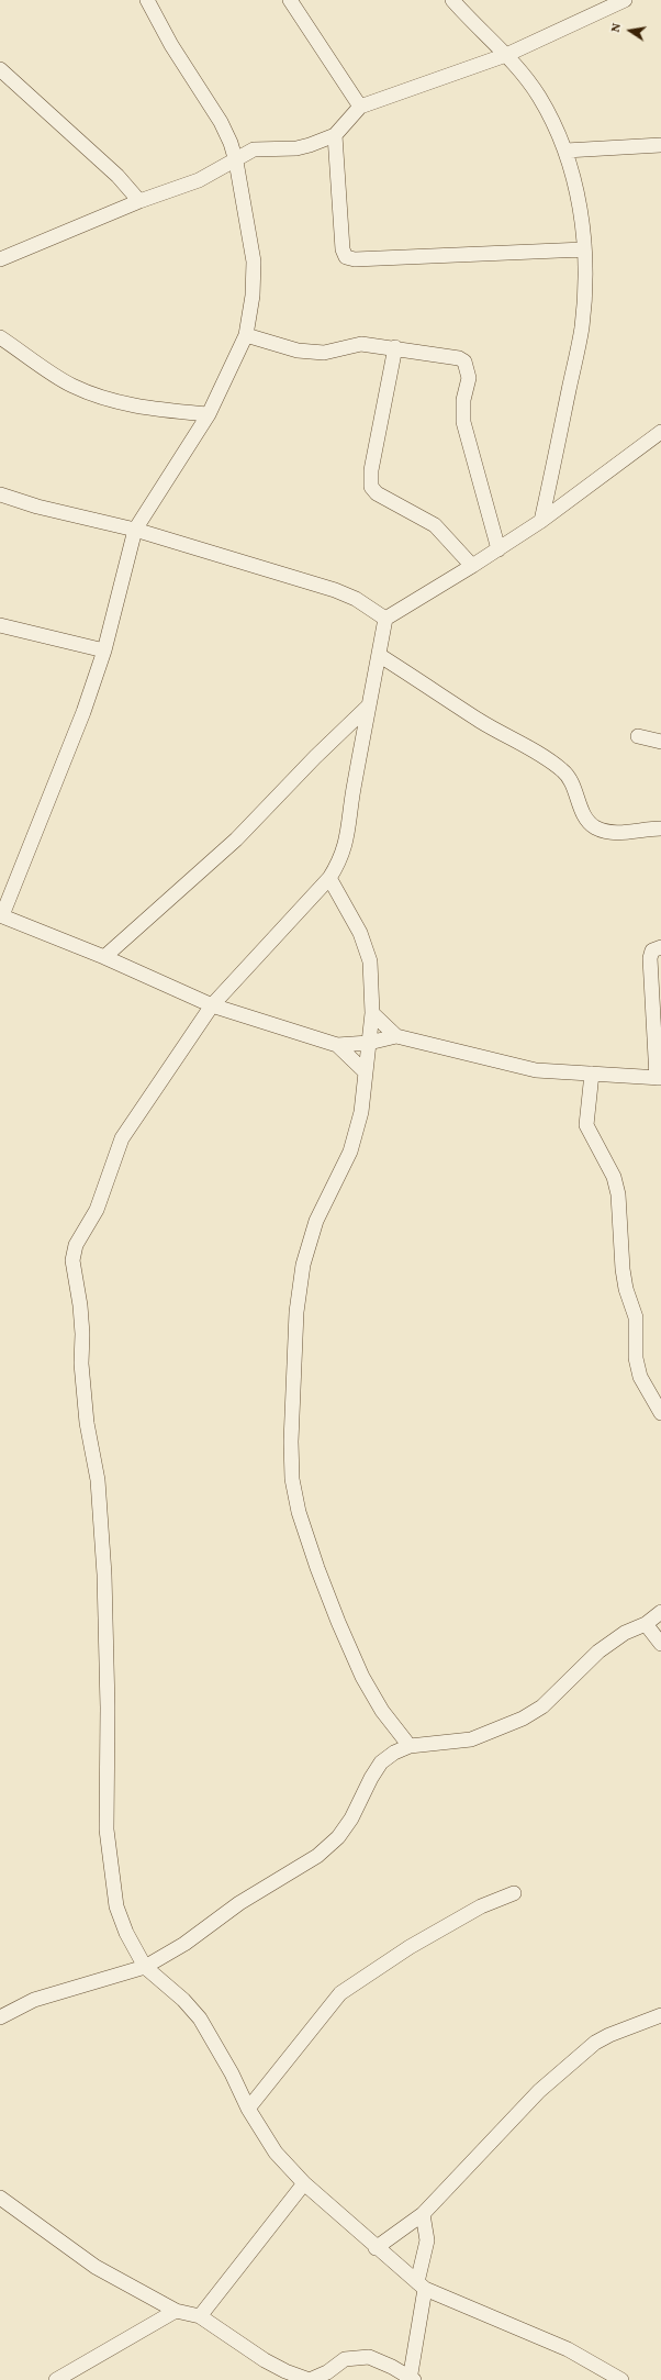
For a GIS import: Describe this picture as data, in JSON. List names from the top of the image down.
{
  "north": "left"
}
